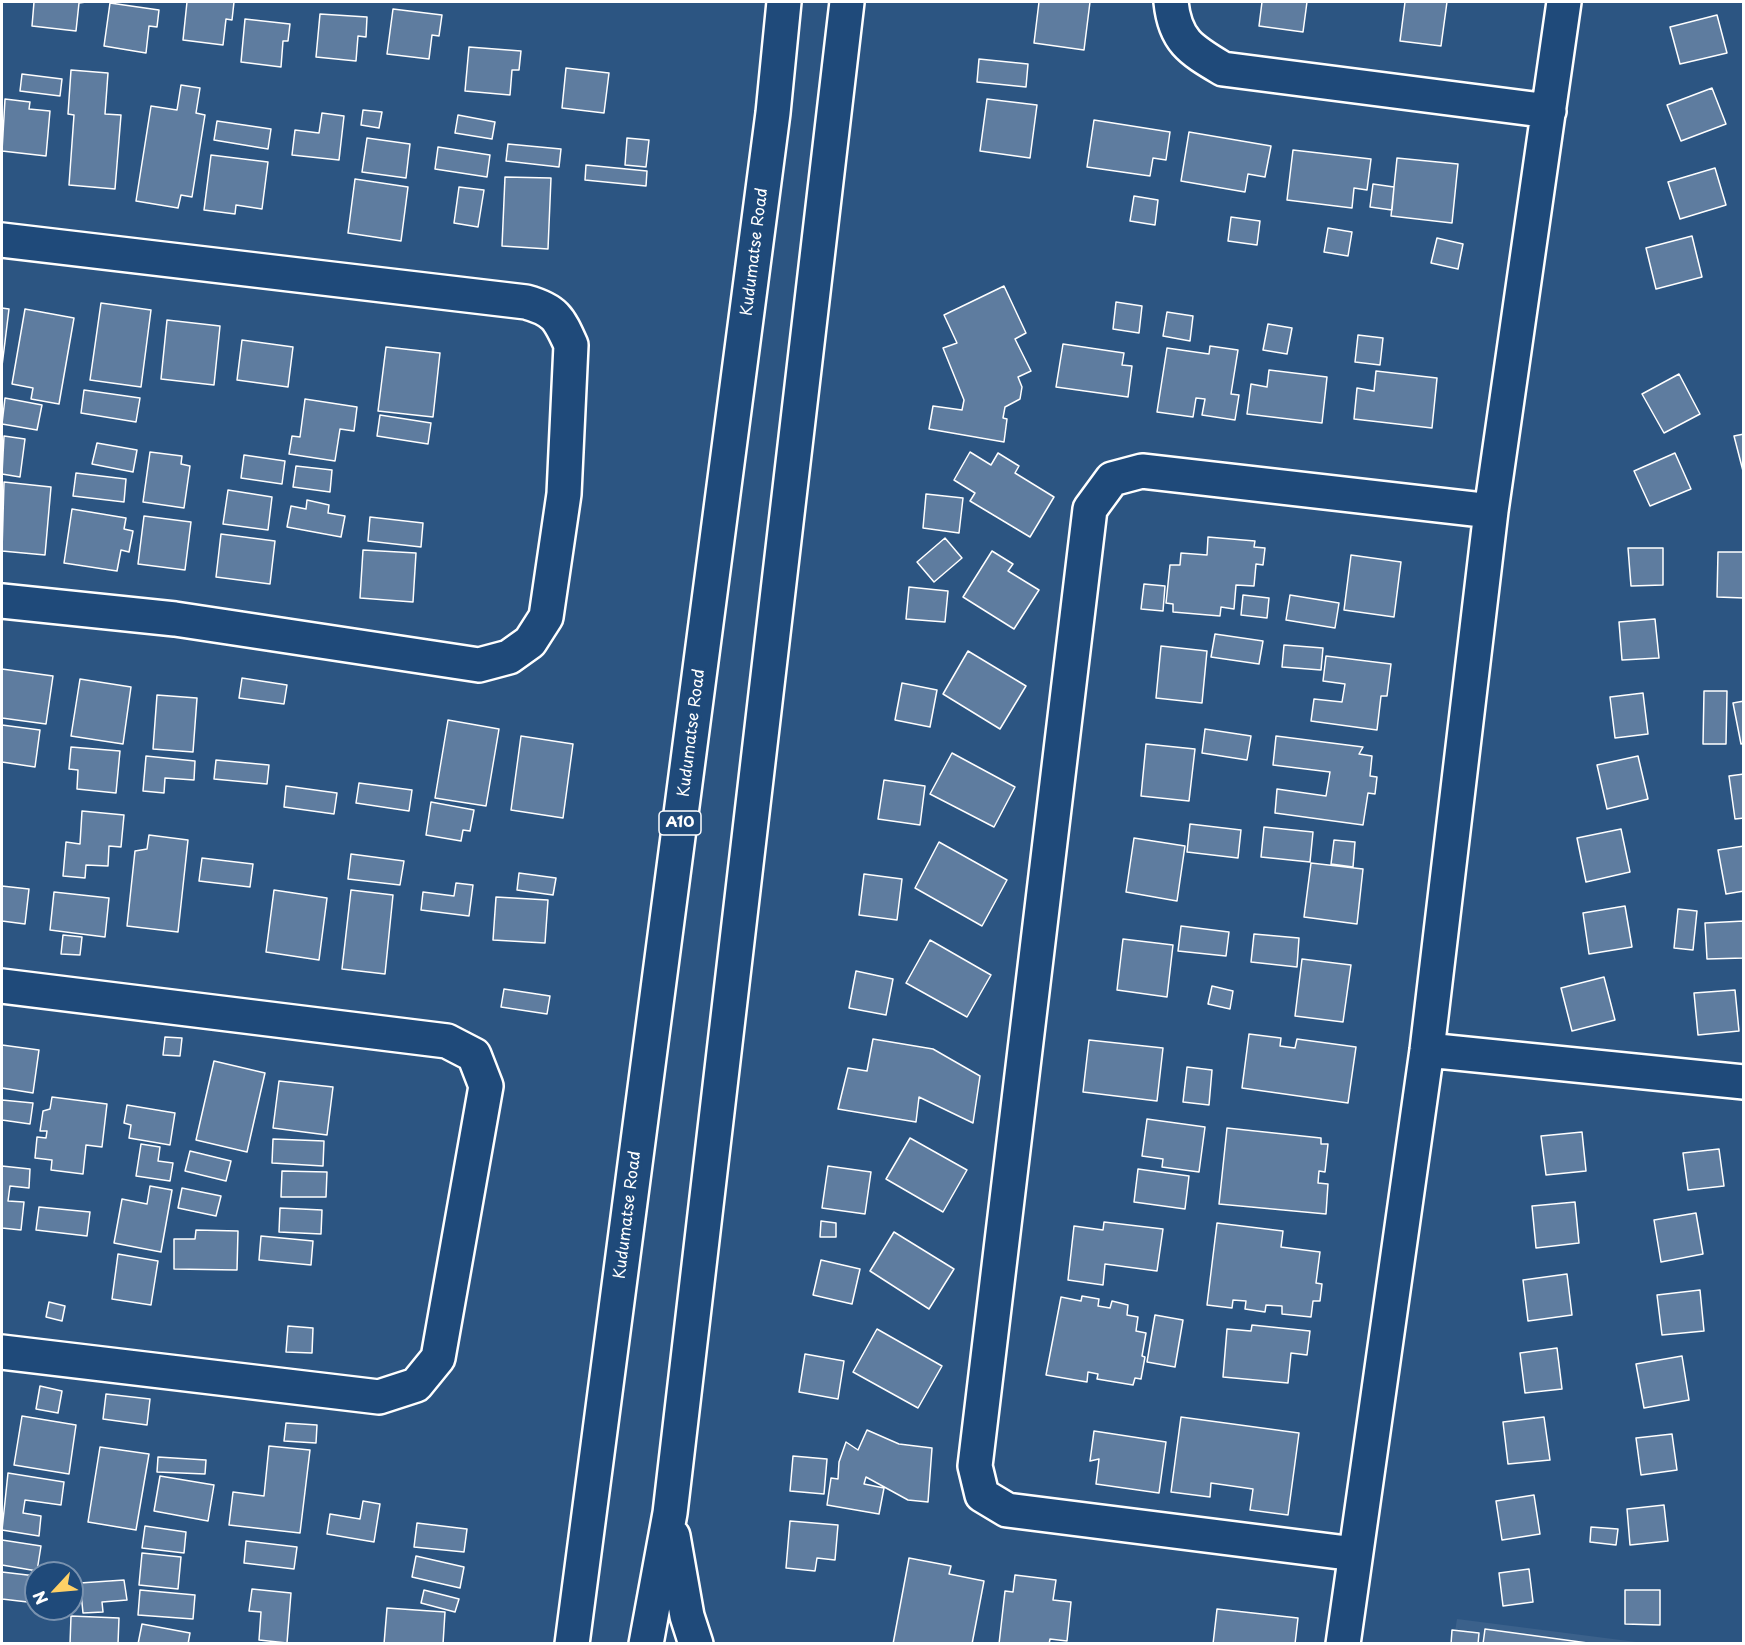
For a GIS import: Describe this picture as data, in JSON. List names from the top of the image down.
{
  "streets": {
    "street": ["Kudumatse Road", "A10"]
  },
  "north": "bottom left"
}
